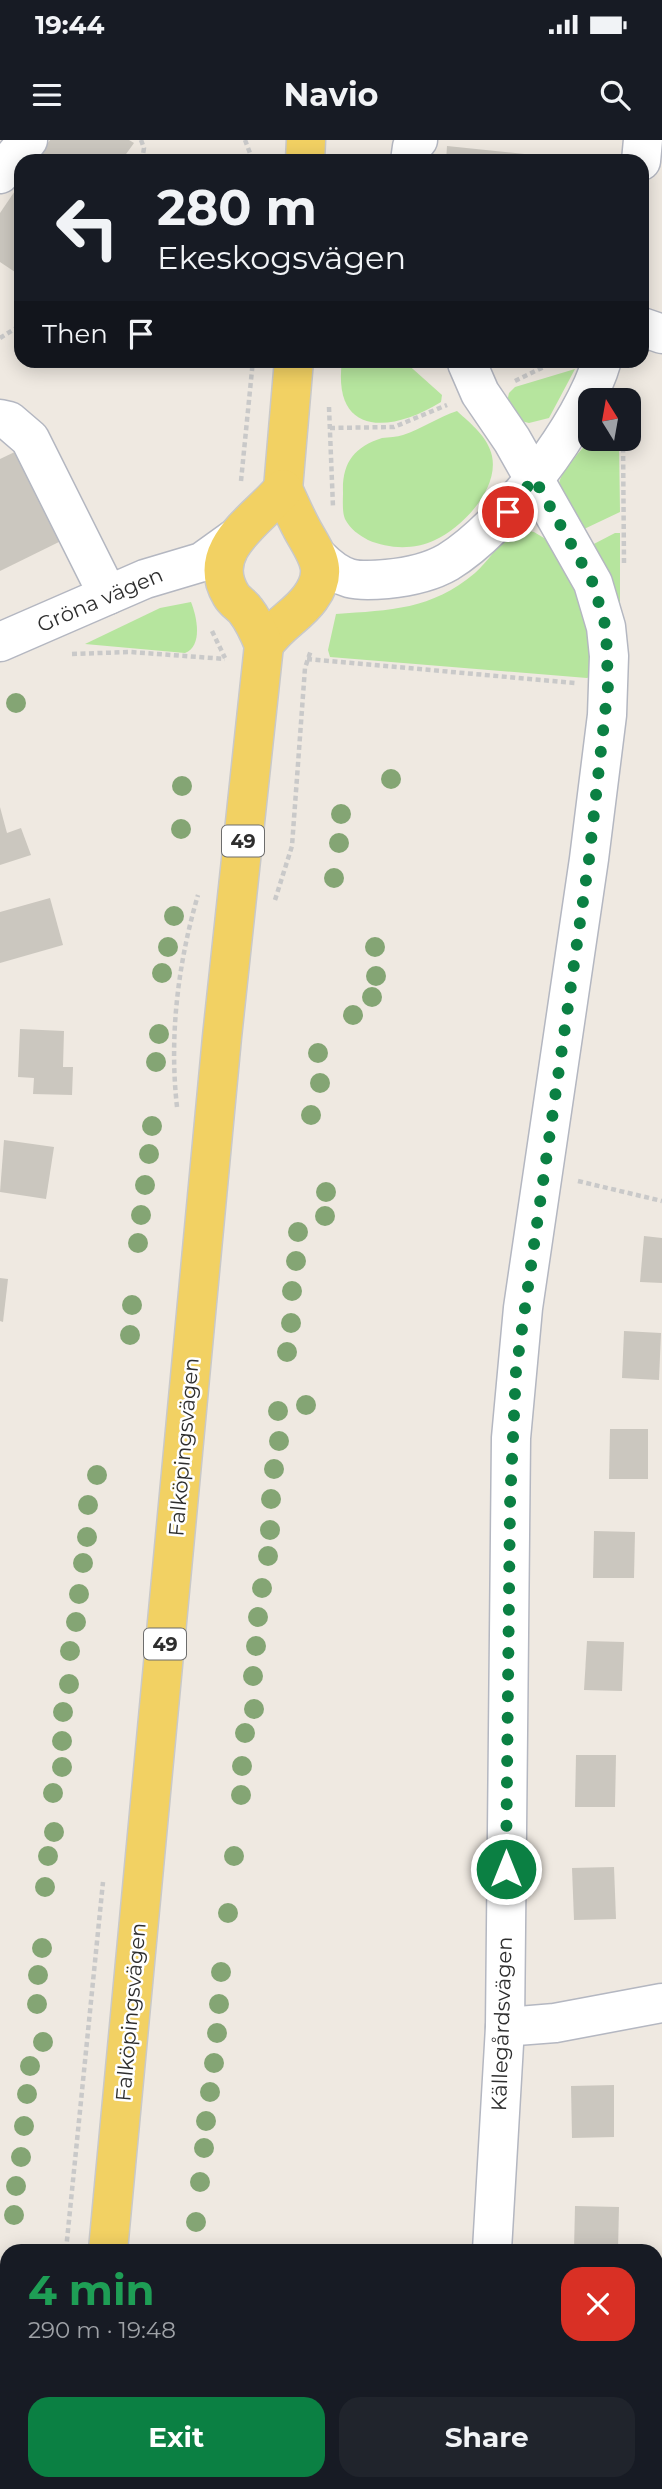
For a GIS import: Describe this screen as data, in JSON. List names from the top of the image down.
{
  "streets": {
    "main road": ["49", "Falköpingsvägen"],
    "street": ["Gröna vägen", "Källegårdsvägen"]
  },
  "north": "top",
  "page": {
    "status": "19:44",
    "header": "Navio",
    "turn": ["280 m", "Ekeskogsvägen"],
    "then": "Then",
    "heading": ["4 min", "290 m · 19:48"],
    "buttons": ["Exit", "Share"]
  }
}
